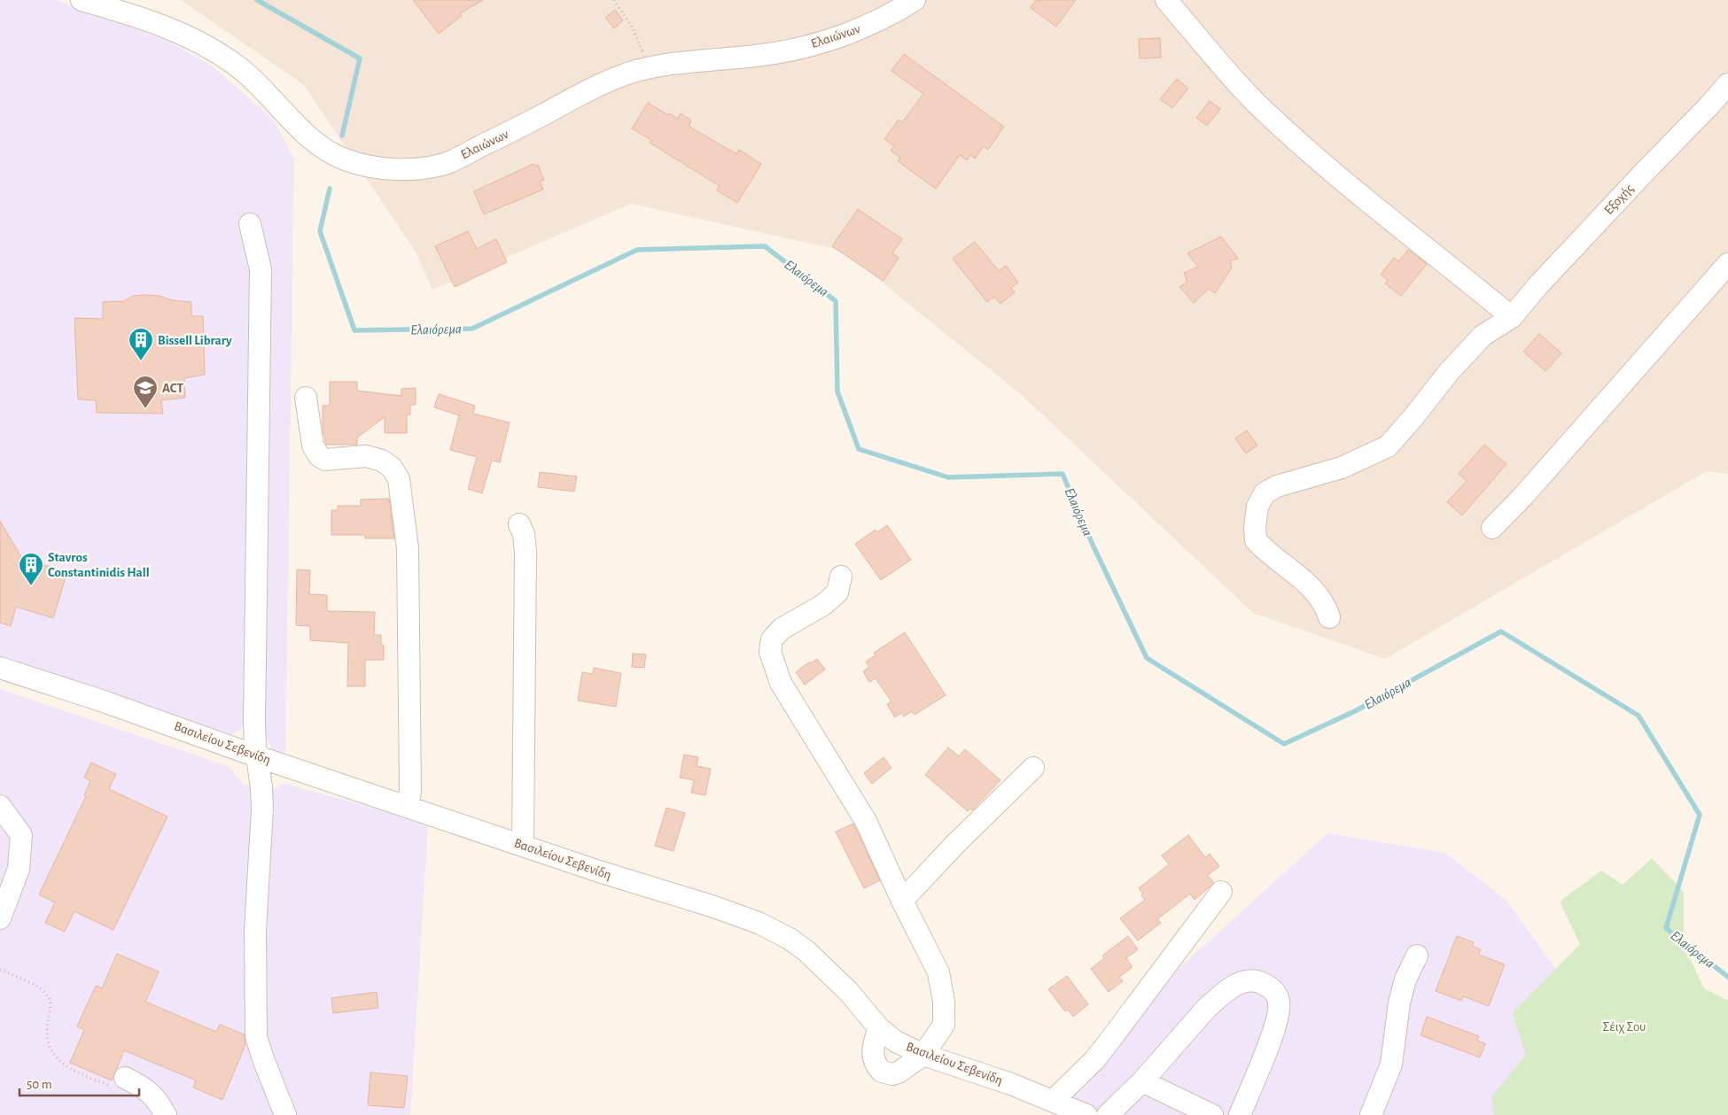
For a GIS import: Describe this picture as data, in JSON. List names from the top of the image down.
{
  "streets": {
    "street": ["Ελαιώνων", "Εξοχής", "Βασιλείου Σεβενίδη"]
  },
  "water": ["Ελαιόρεμα"],
  "parks": ["Σέιχ Σου"],
  "places": {
    "building": ["Bissell Library", "Stavros Constantinidis Hall"],
    "school or university": ["ACT"]
  },
  "scale_bar": "50 m"
}
